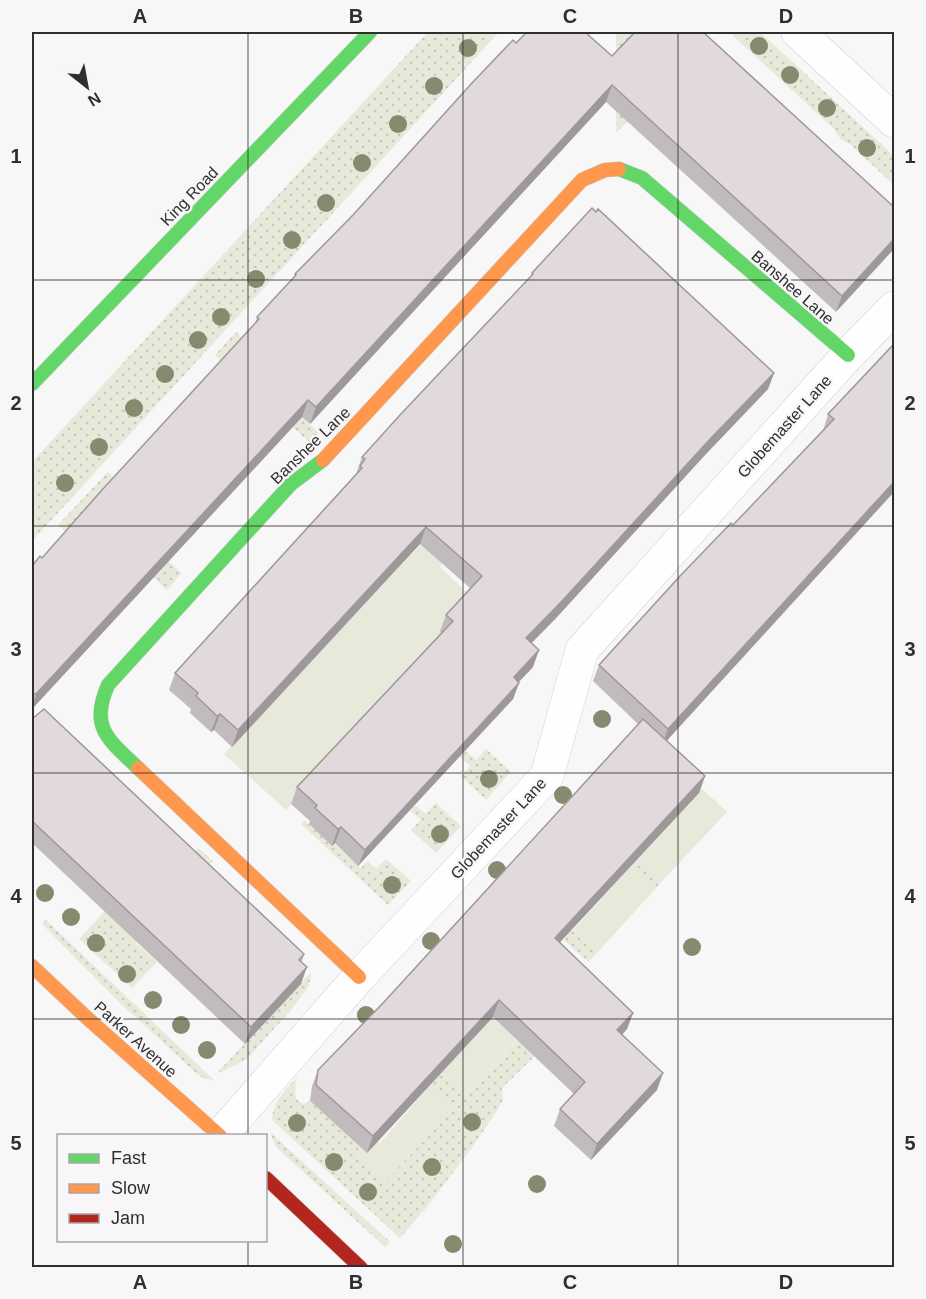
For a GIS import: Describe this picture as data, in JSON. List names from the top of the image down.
{
  "streets": {
    "street": [
      "King Road",
      "Banshee Lane",
      "Globemaster Lane",
      "Parker Avenue"
    ]
  },
  "crossings": [
    ["Banshee Lane", "Globemaster Lane"]
  ],
  "legend": ["Fast", "Slow", "Jam"],
  "north": "bottom right",
  "grid": {
    "columns": [
      "A",
      "B",
      "C",
      "D"
    ],
    "rows": [
      "1",
      "2",
      "3",
      "4",
      "5"
    ]
  }
}
